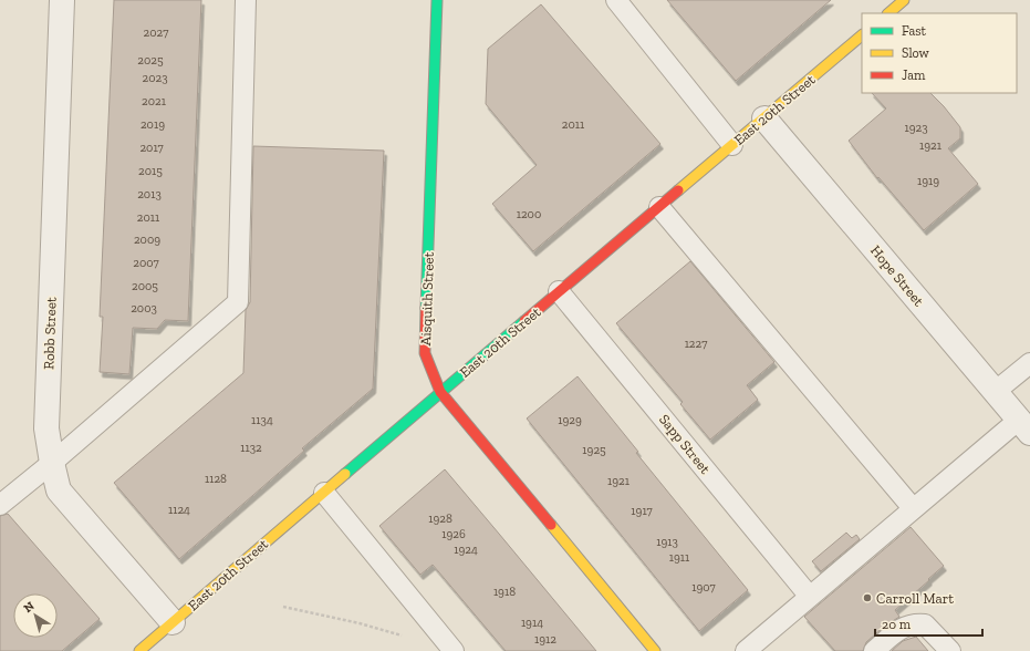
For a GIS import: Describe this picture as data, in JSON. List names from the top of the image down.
{
  "streets": {
    "street": [
      "East 20th Street",
      "Hope Street",
      "Aisquith Street",
      "Robb Street"
    ],
    "lane": ["Sapp Street"]
  },
  "crossings": [
    ["East 20th Street", "Hope Street"],
    ["East 20th Street", "Aisquith Street"],
    ["East 20th Street", "Robb Street"],
    ["East 20th Street", "Sapp Street"]
  ],
  "places": ["Carroll Mart"],
  "house_numbers": [
    "2027",
    "2025",
    "2023",
    "2021",
    "2019",
    "2011",
    "1923",
    "1921",
    "2017",
    "2015",
    "1919",
    "2013",
    "1200",
    "2011",
    "2009",
    "2007",
    "2005",
    "2003",
    "1227",
    "1134",
    "1929",
    "1132",
    "1925",
    "1128",
    "1921",
    "1124",
    "1917",
    "1928",
    "1926",
    "1913",
    "1924",
    "1911",
    "1907",
    "1918",
    "1914",
    "1912"
  ],
  "legend": ["Fast", "Slow", "Jam"],
  "scale_bar": "20 m",
  "north": "top left"
}
